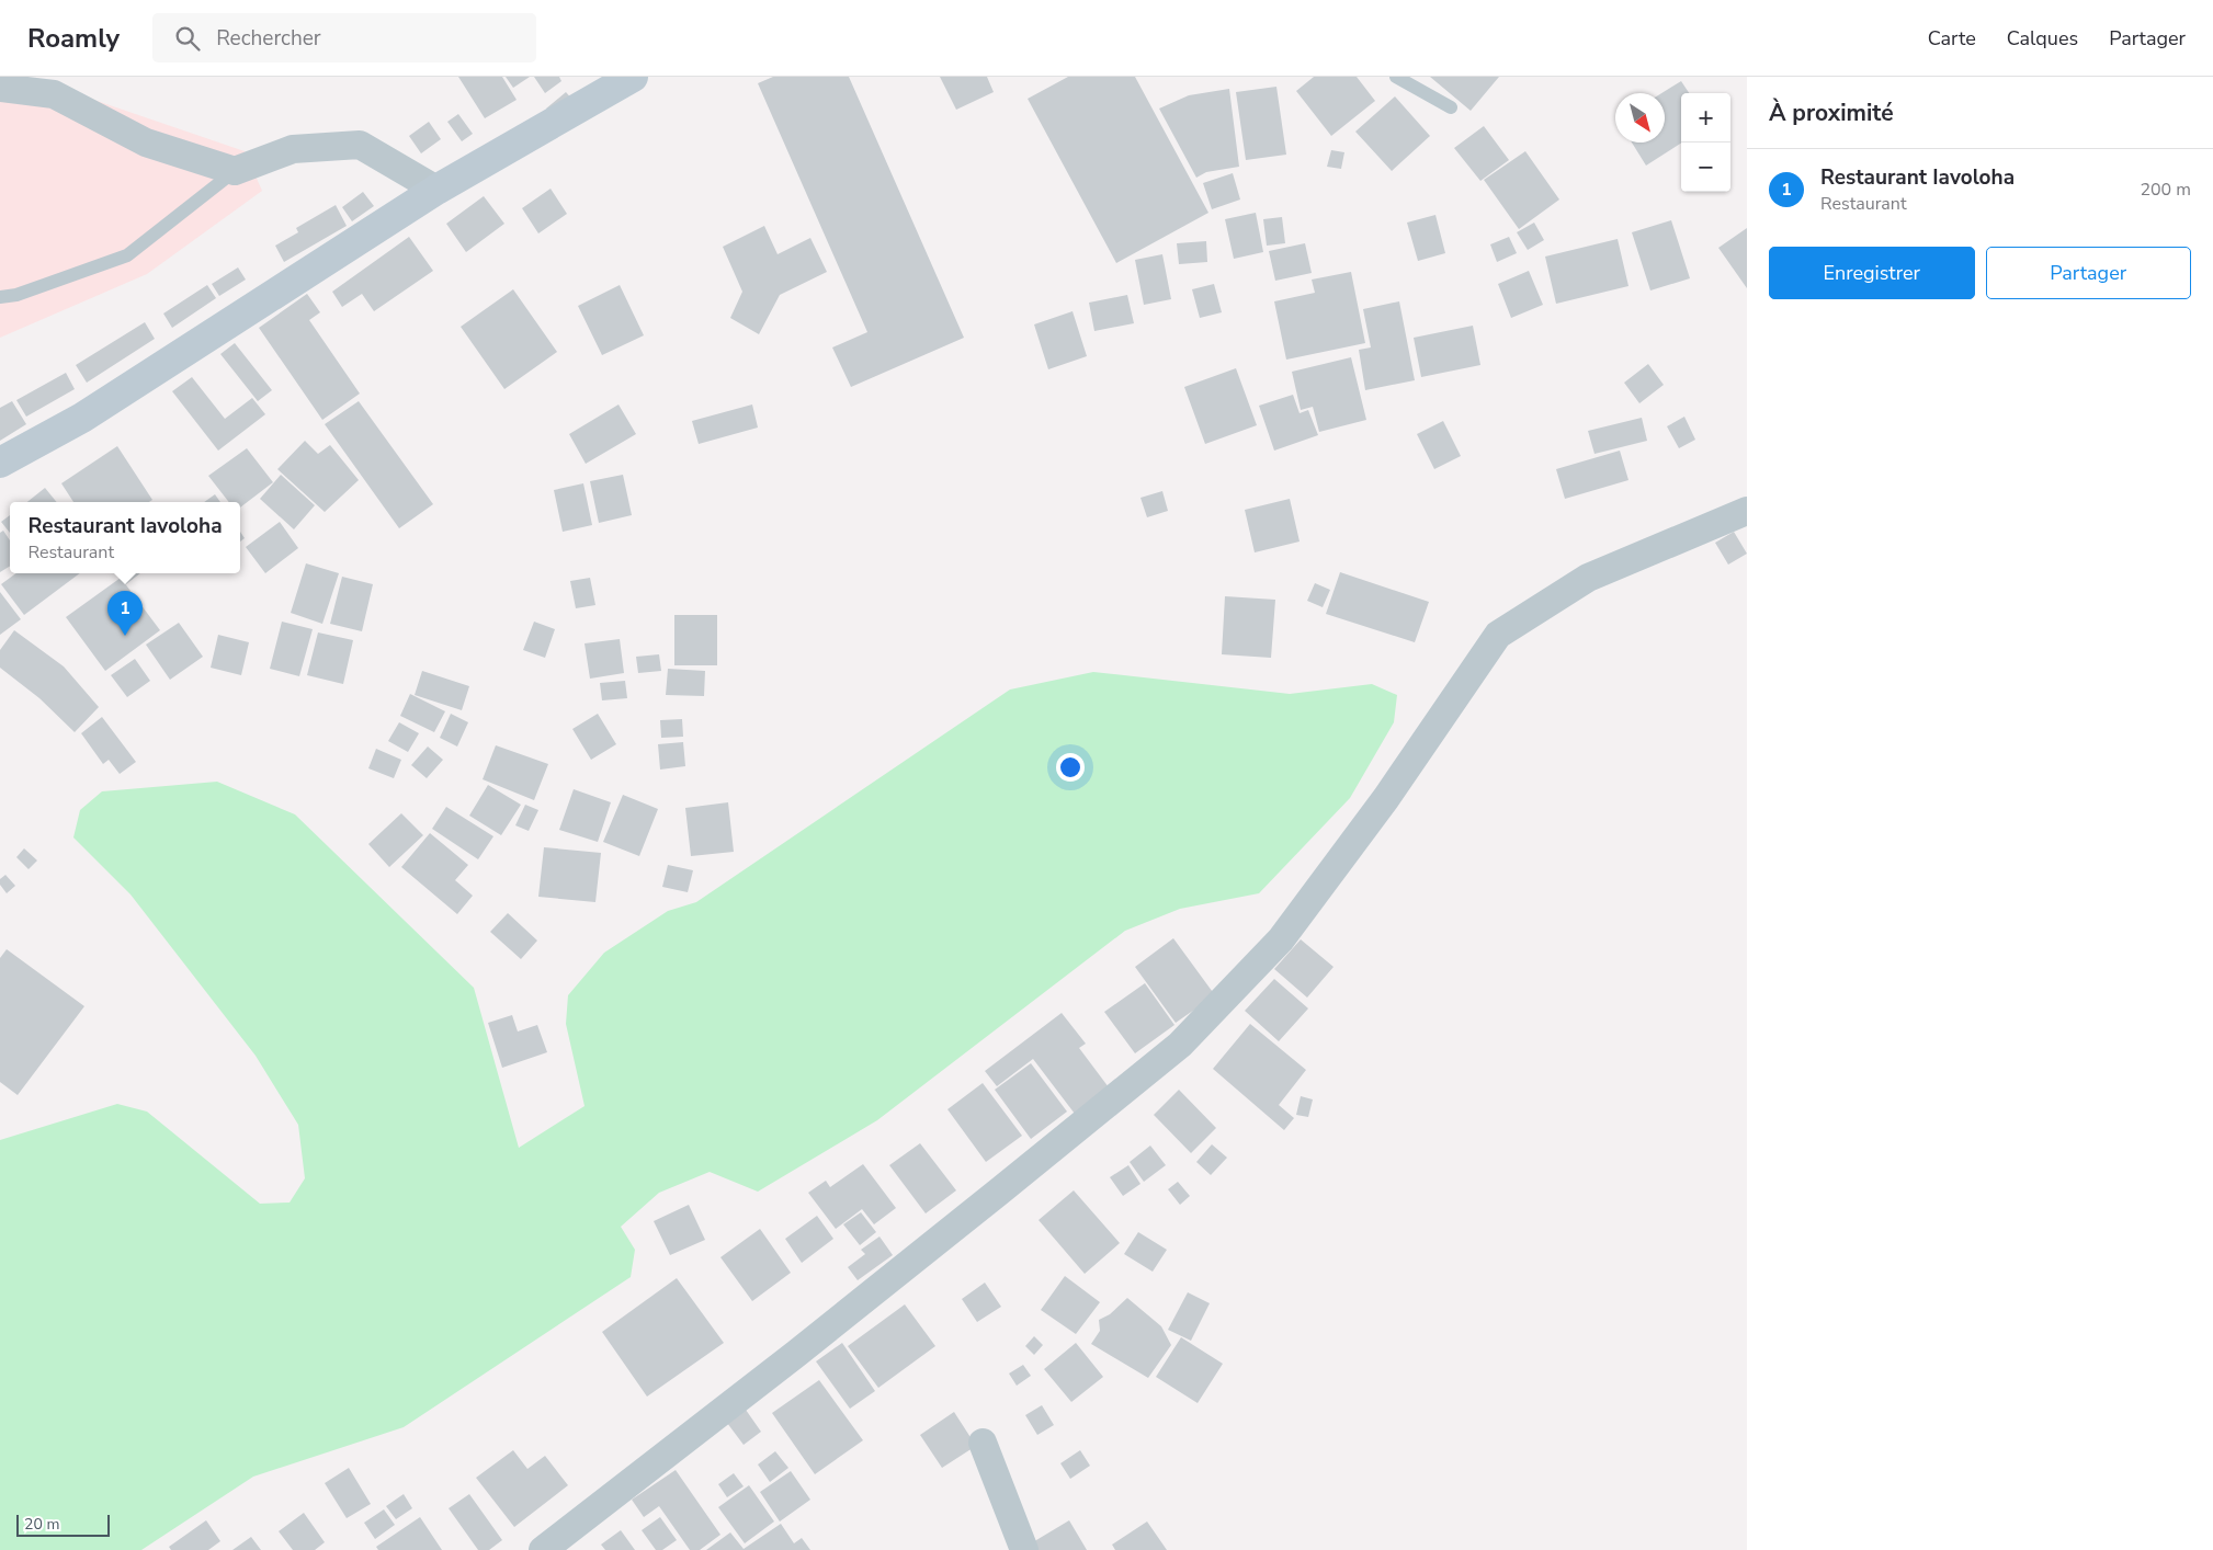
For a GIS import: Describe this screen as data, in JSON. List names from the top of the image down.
{
  "scale_bar": "20 m",
  "north": "bottom right",
  "page": {
    "header": "Roamly",
    "search": "Rechercher",
    "nav": ["Carte", "Calques", "Partager"],
    "heading": "À proximité",
    "map_buttons": ["+", "−"],
    "list": [
      {
        "mark": "1",
        "name": "Restaurant Iavoloha",
        "note": "Restaurant",
        "value": "200 m"
      }
    ],
    "buttons": ["Enregistrer", "Partager"],
    "popup": ["Restaurant Iavoloha", "Restaurant"],
    "pins": "1",
    "scale": "20 m"
  }
}
